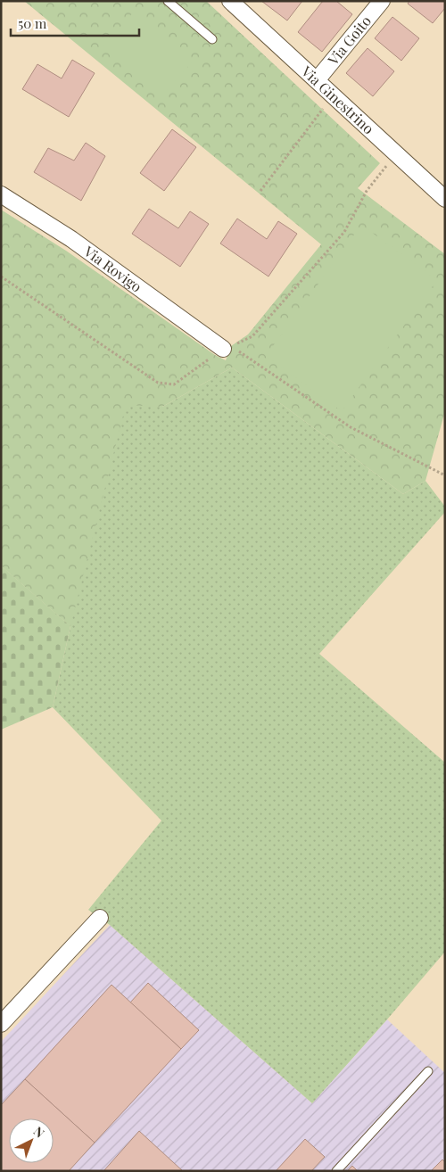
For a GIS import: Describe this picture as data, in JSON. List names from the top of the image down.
{
  "streets": {
    "street": ["Via Goito", "Via Ginestrino", "Via Rovigo"]
  },
  "crossings": [
    ["Via Goito", "Via Ginestrino"]
  ],
  "scale_bar": "50 m",
  "north": "top right"
}
